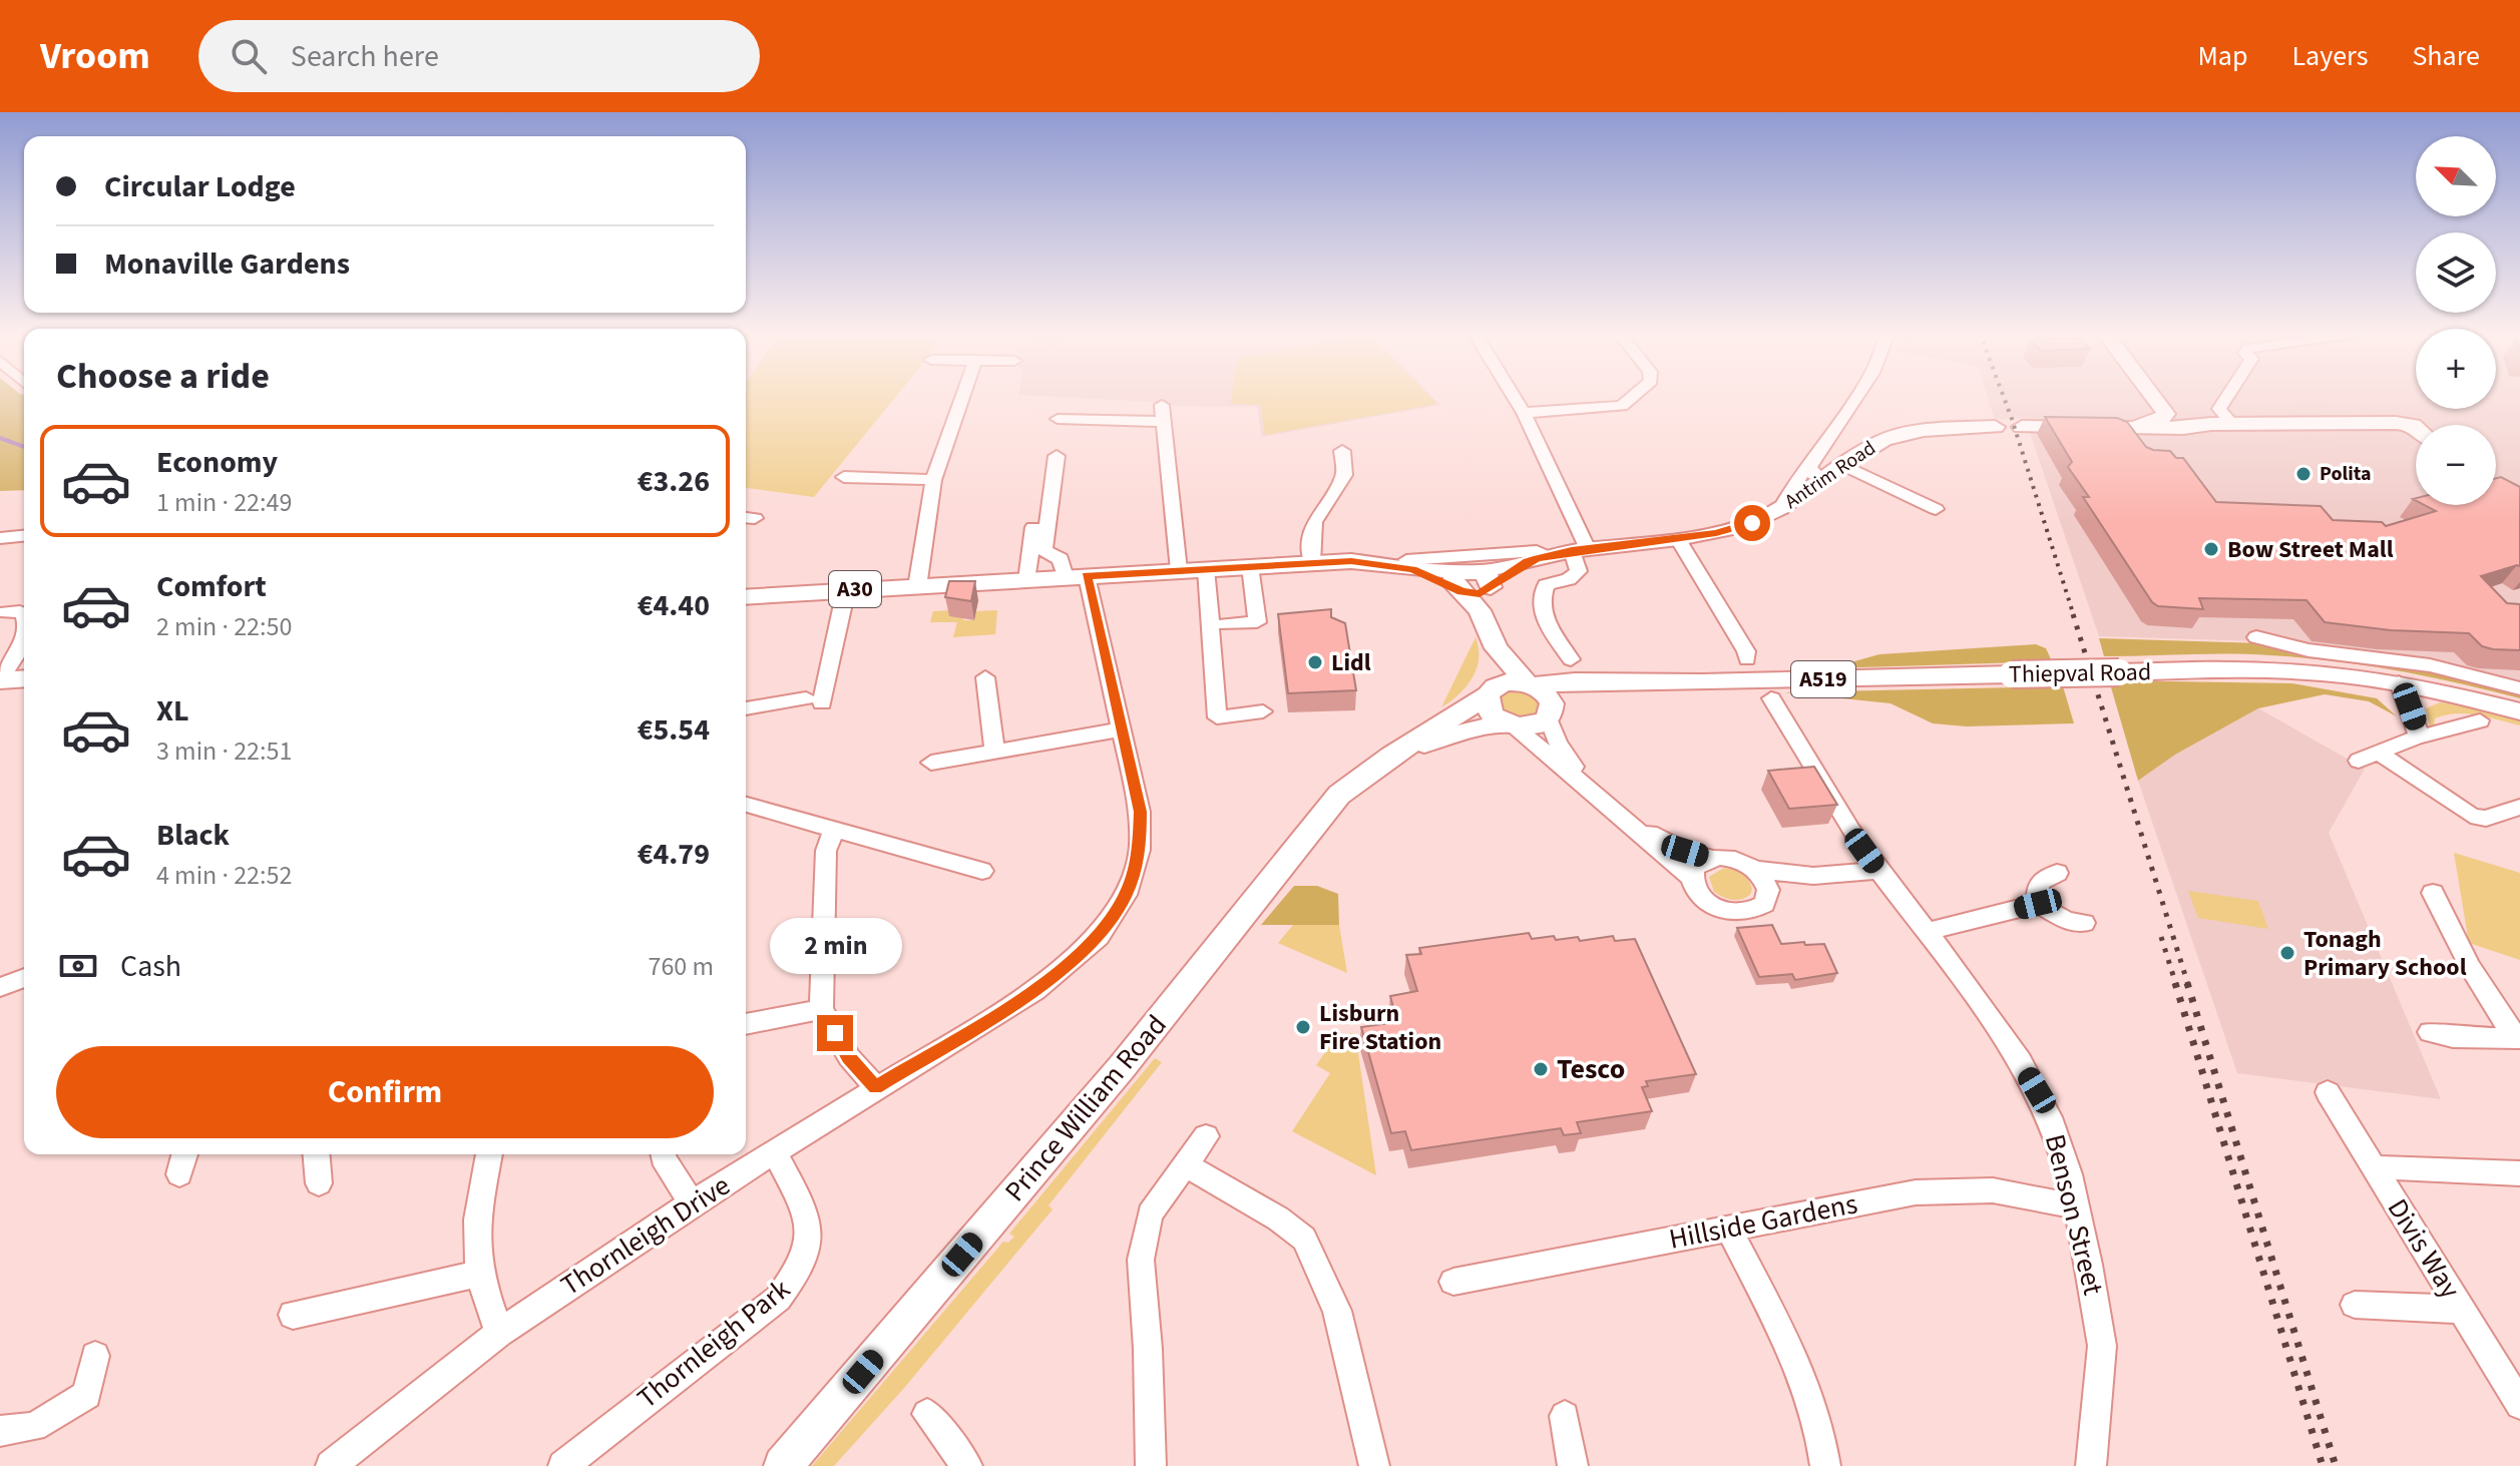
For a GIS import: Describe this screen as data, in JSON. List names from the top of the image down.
{
  "streets": {
    "main road": [
      "Antrim Road",
      "A30",
      "Thiepval Road",
      "A519",
      "Prince William Road"
    ],
    "street": [
      "Benson Street",
      "Hillside Gardens",
      "Thornleigh Drive",
      "Divis Way",
      "Thornleigh Park"
    ]
  },
  "crossings": [
    ["Antrim Road", "A30"],
    ["A30", "Thornleigh Drive"],
    ["Thiepval Road", "A519"],
    ["Thiepval Road", "Prince William Road"],
    ["A519", "Prince William Road"],
    ["Benson Street", "Hillside Gardens"],
    ["Thornleigh Drive", "Thornleigh Park"]
  ],
  "places": [
    "Polita",
    "Bow Street Mall",
    "Lidl",
    "Tonagh Primary School",
    "Lisburn Fire Station",
    "Tesco"
  ],
  "north": "top left",
  "page": {
    "header": "Vroom",
    "search": "Search here",
    "nav": ["Map", "Layers", "Share"],
    "map_buttons": ["+", "−"],
    "banner": ["Circular Lodge", "Monaville Gardens"],
    "heading": "Choose a ride",
    "list": [
      {
        "name": "Economy",
        "note": "1 min · 22:49",
        "value": "€3.26"
      },
      {
        "name": "Comfort",
        "note": "2 min · 22:50",
        "value": "€4.40"
      },
      {
        "name": "XL",
        "note": "3 min · 22:51",
        "value": "€5.54"
      },
      {
        "name": "Black",
        "note": "4 min · 22:52",
        "value": "€4.79"
      }
    ],
    "bubble": "2 min",
    "pay": ["Cash", "760 m"],
    "buttons": "Confirm"
  }
}
